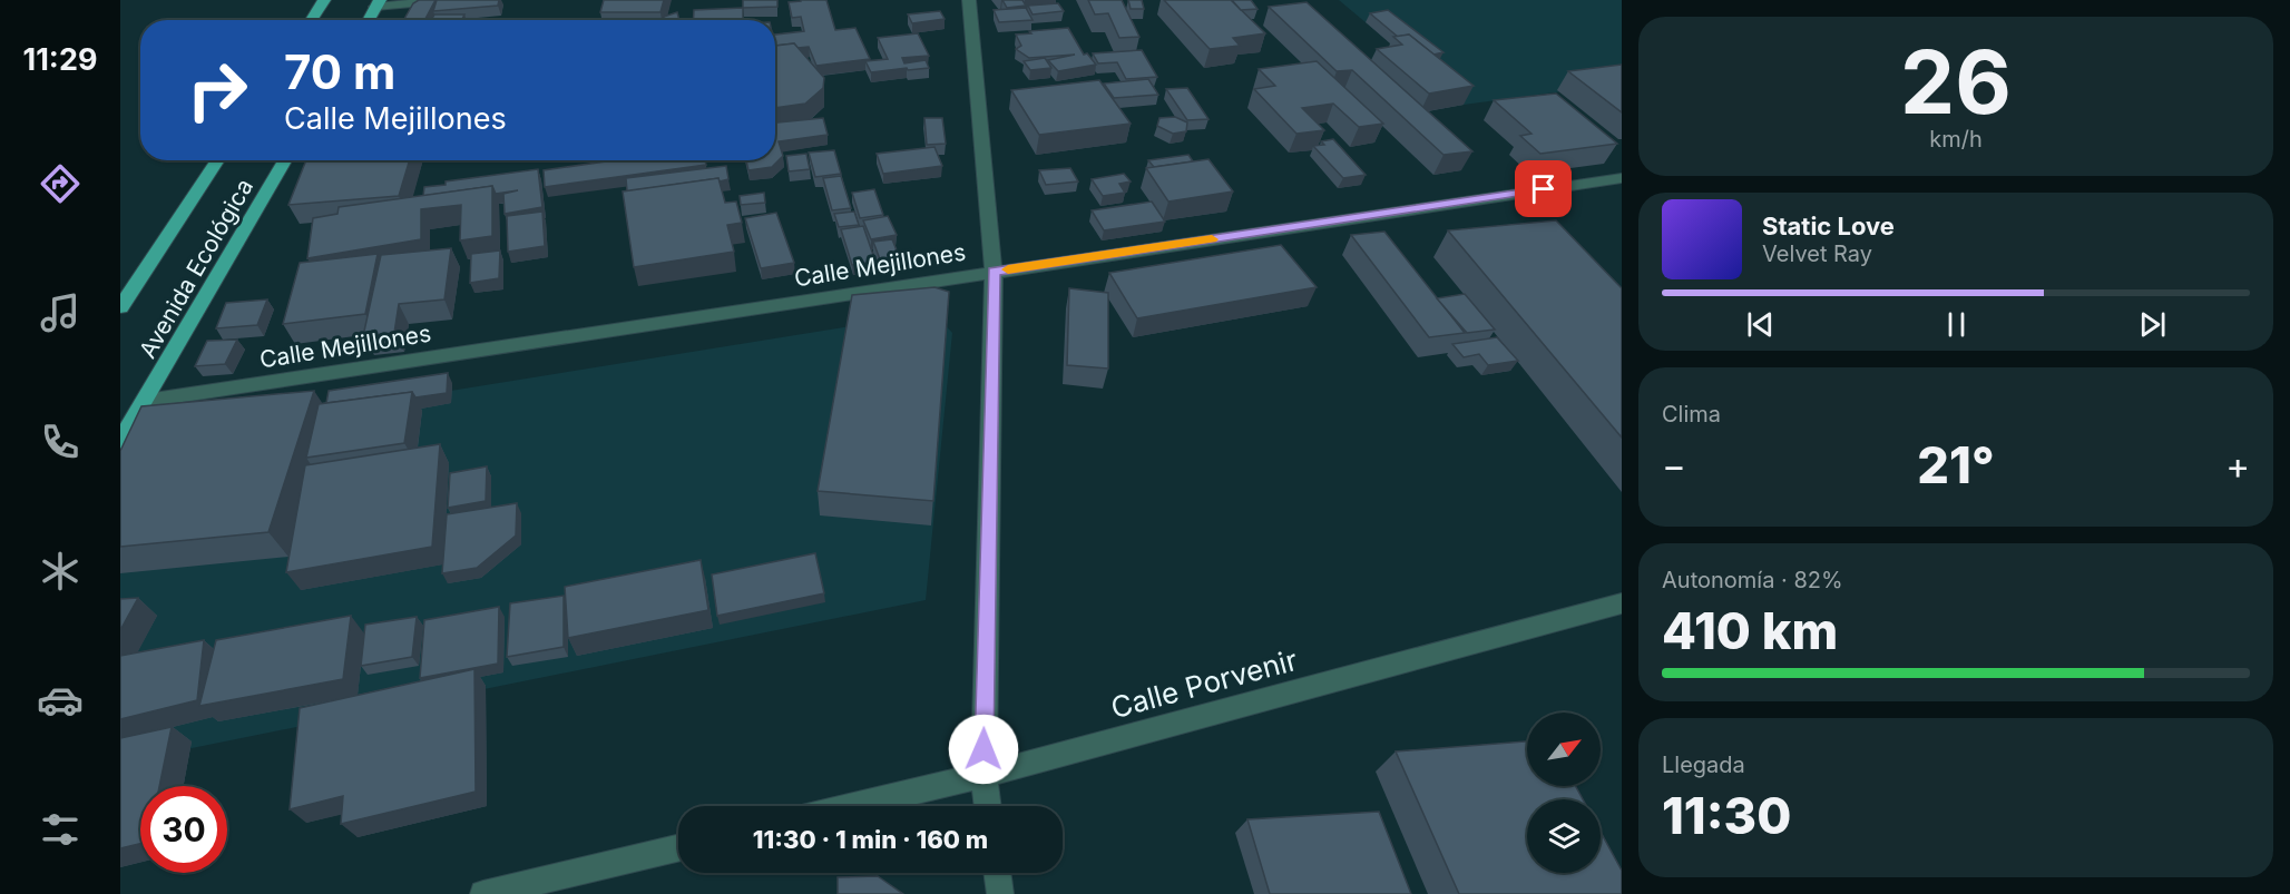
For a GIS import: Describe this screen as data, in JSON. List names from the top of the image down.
{
  "streets": {
    "main road": ["Avenida Ecológica"],
    "street": ["Calle Mejillones", "Calle Porvenir"]
  },
  "crossings": [
    ["Calle Mejillones", "Avenida Ecológica"]
  ],
  "north": "top right",
  "page": {
    "tabs": "11:29",
    "tile": [
      ["26", "km/h"],
      "Clima",
      ["Autonomía · 82%", "410 km"],
      ["Llegada", "11:30"]
    ],
    "turn": ["70 m", "Calle Mejillones"],
    "song": ["Static Love", "Velvet Ray"],
    "heat": ["−", "21°", "+"],
    "limit": "30",
    "trip": "11:30 · 1 min · 160 m"
  }
}
